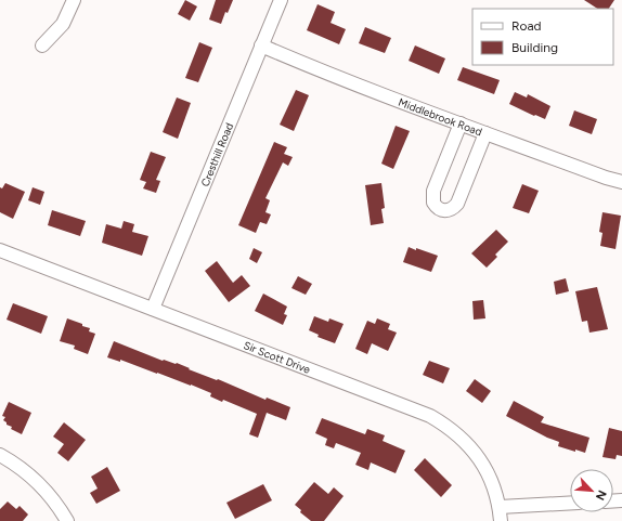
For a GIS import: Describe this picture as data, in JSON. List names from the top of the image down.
{
  "streets": {
    "street": ["Middlebrook Road", "Cresthill Road", "Sir Scott Drive"]
  },
  "crossings": [
    ["Middlebrook Road", "Cresthill Road"],
    ["Cresthill Road", "Sir Scott Drive"]
  ],
  "legend": ["Road", "Building"],
  "north": "bottom right"
}
